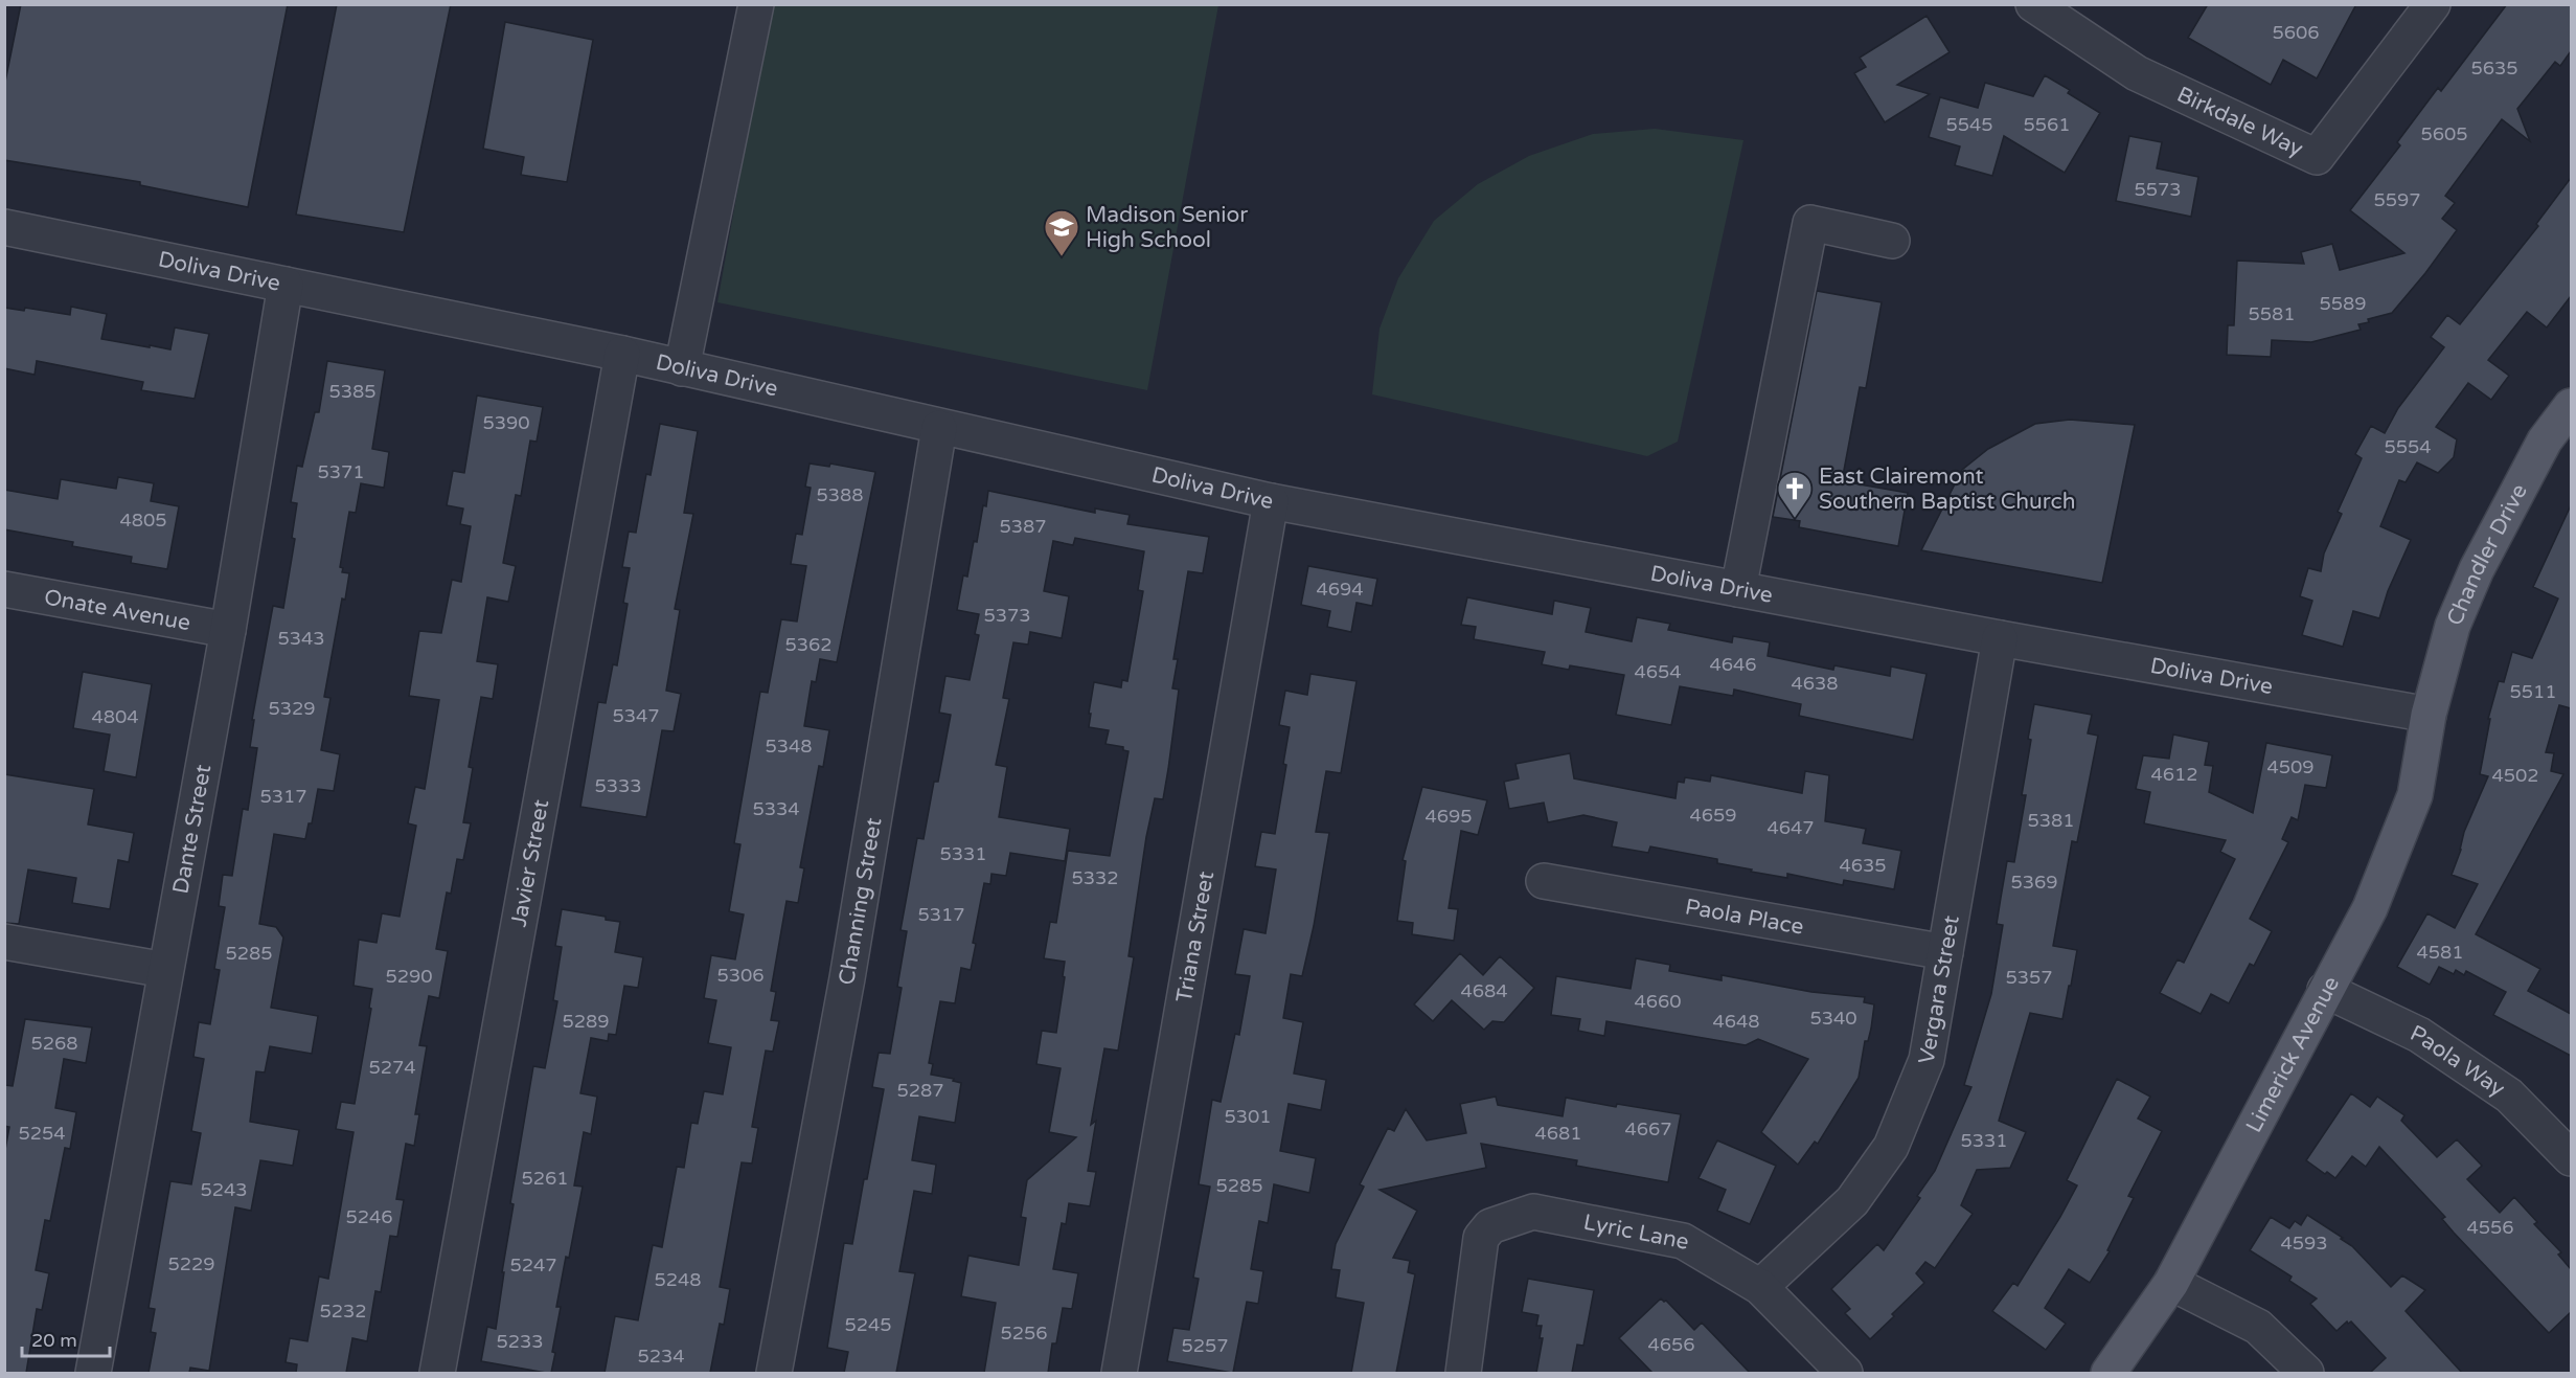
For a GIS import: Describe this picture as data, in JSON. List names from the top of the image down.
{
  "streets": {
    "main road": ["Chandler Drive", "Limerick Avenue"],
    "street": [
      "Birkdale Way",
      "Doliva Drive",
      "Onate Avenue",
      "Dante Street",
      "Javier Street",
      "Channing Street",
      "Paola Place",
      "Triana Street",
      "Vergara Street",
      "Paola Way",
      "Lyric Lane"
    ]
  },
  "crossings": [
    ["Doliva Drive", "Chandler Drive"],
    ["Doliva Drive", "Dante Street"],
    ["Doliva Drive", "Javier Street"],
    ["Doliva Drive", "Channing Street"],
    ["Doliva Drive", "Triana Street"],
    ["Doliva Drive", "Vergara Street"],
    ["Doliva Drive", "Limerick Avenue"],
    ["Chandler Drive", "Limerick Avenue"],
    ["Onate Avenue", "Dante Street"],
    ["Paola Place", "Vergara Street"],
    ["Vergara Street", "Lyric Lane"],
    ["Limerick Avenue", "Paola Way"]
  ],
  "places": {
    "school or university": ["Madison Senior High School"],
    "church": ["East Clairemont Southern Baptist Church"]
  },
  "house_numbers": [
    "5606",
    "5635",
    "5545",
    "5561",
    "5605",
    "5573",
    "5597",
    "5589",
    "5581",
    "5385",
    "5390",
    "5554",
    "5371",
    "5388",
    "4805",
    "5387",
    "4694",
    "5373",
    "5343",
    "5362",
    "4646",
    "4654",
    "4638",
    "5511",
    "5329",
    "5347",
    "4804",
    "5348",
    "4509",
    "4612",
    "4502",
    "5333",
    "5317",
    "5334",
    "4659",
    "4695",
    "5381",
    "4647",
    "5331",
    "4635",
    "5332",
    "5369",
    "5317",
    "4581",
    "5285",
    "5306",
    "5290",
    "5357",
    "4684",
    "4660",
    "5340",
    "5289",
    "4648",
    "5268",
    "5274",
    "5287",
    "5301",
    "4667",
    "5254",
    "4681",
    "5331",
    "5261",
    "5285",
    "5243",
    "5246",
    "4556",
    "4593",
    "5229",
    "5247",
    "5248",
    "5232",
    "5245",
    "5256",
    "5233",
    "4656",
    "5257",
    "5234"
  ],
  "scale_bar": "20 m"
}
